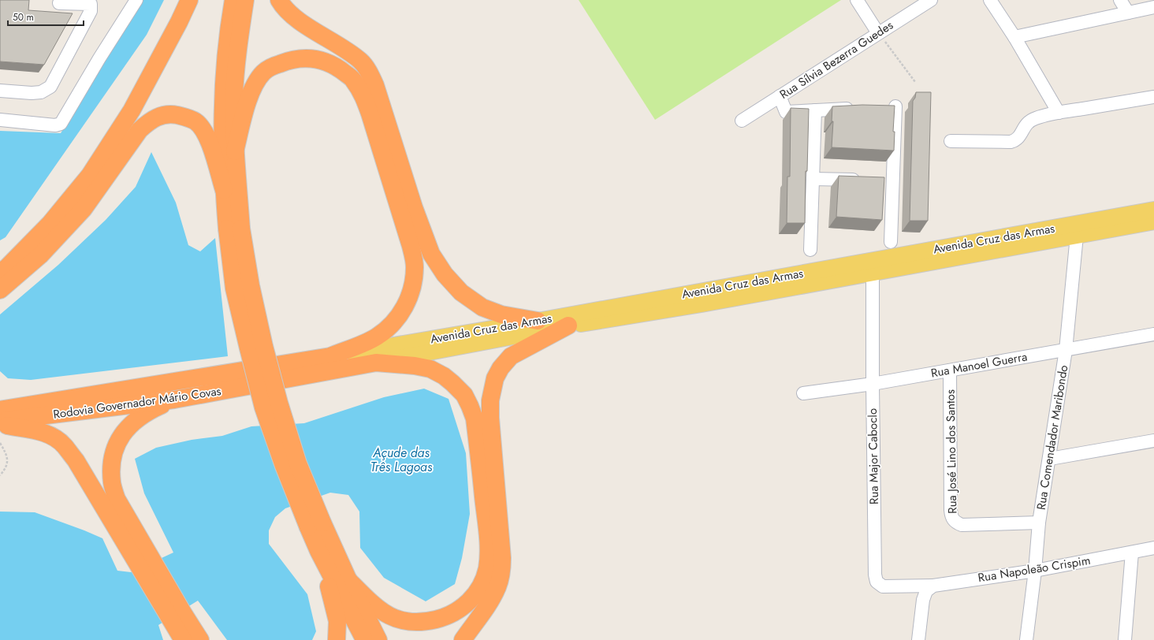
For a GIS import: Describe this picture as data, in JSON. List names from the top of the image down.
{
  "streets": {
    "highway": ["Rodovia Governador Mário Covas"],
    "main road": ["Avenida Cruz das Armas"],
    "street": [
      "Rua Sílvia Bezerra Guedes",
      "Rua Manoel Guerra",
      "Rua Comendador Maribondo",
      "Rua José Lino dos Santos",
      "Rua Major Caboclo",
      "Rua Napoleão Crispim"
    ]
  },
  "crossings": [
    ["Avenida Cruz das Armas", "Rodovia Governador Mário Covas"],
    ["Avenida Cruz das Armas", "Rua Comendador Maribondo"],
    ["Avenida Cruz das Armas", "Rua Major Caboclo"],
    ["Rua Manoel Guerra", "Rua Comendador Maribondo"],
    ["Rua Manoel Guerra", "Rua José Lino dos Santos"],
    ["Rua Manoel Guerra", "Rua Major Caboclo"],
    ["Rua Comendador Maribondo", "Rua José Lino dos Santos"],
    ["Rua Comendador Maribondo", "Rua Napoleão Crispim"],
    ["Rua Major Caboclo", "Rua Napoleão Crispim"]
  ],
  "water": ["Açude das Três Lagoas"],
  "scale_bar": "50 m"
}
